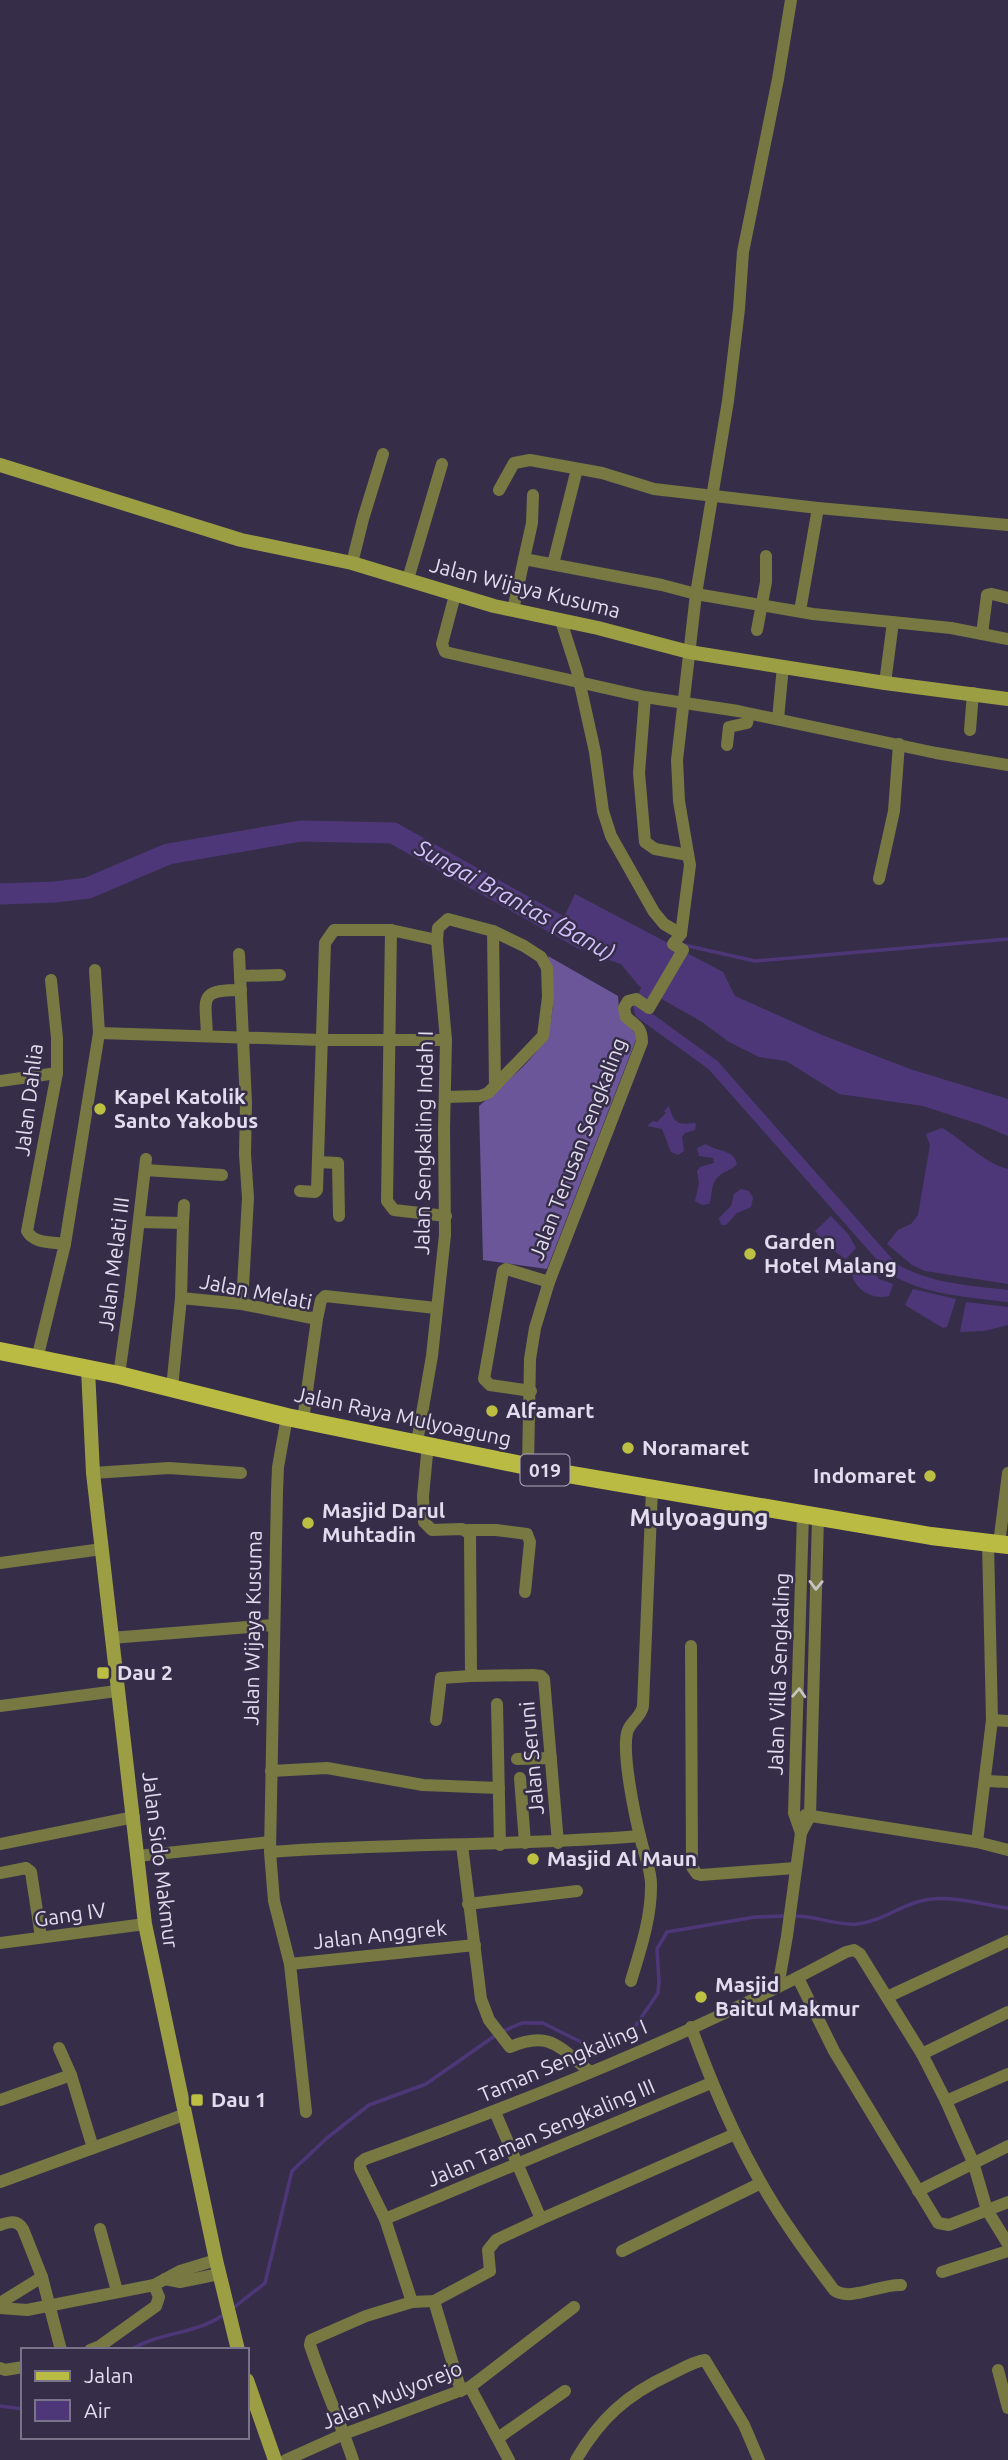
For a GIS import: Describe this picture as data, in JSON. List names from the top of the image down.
{
  "streets": {
    "main road": [
      "Jalan Wijaya Kusuma",
      "Jalan Raya Mulyoagung",
      "019",
      "Jalan Sido Makmur"
    ],
    "street": [
      "Jalan Dahlia",
      "Jalan Sengkaling Indah I",
      "Jalan Terusan Sengkaling",
      "Jalan Melati III",
      "Jalan Melati",
      "Jalan Villa Sengkaling",
      "Jalan Seruni",
      "Gang IV",
      "Jalan Anggrek",
      "Taman Sengkaling I",
      "Jalan Taman Sengkaling III",
      "Jalan Mulyorejo"
    ]
  },
  "crossings": [
    ["Jalan Wijaya Kusuma", "Jalan Terusan Sengkaling"],
    ["Jalan Wijaya Kusuma", "Jalan Melati"],
    ["Jalan Wijaya Kusuma", "Jalan Raya Mulyoagung"],
    ["Jalan Wijaya Kusuma", "Jalan Seruni"],
    ["Jalan Wijaya Kusuma", "Jalan Anggrek"],
    ["Jalan Sengkaling Indah I", "Jalan Raya Mulyoagung"],
    ["Jalan Terusan Sengkaling", "Jalan Raya Mulyoagung"],
    ["Jalan Melati III", "Jalan Raya Mulyoagung"],
    ["Jalan Melati", "Jalan Raya Mulyoagung"],
    ["Jalan Raya Mulyoagung", "Jalan Villa Sengkaling"],
    ["Jalan Raya Mulyoagung", "Jalan Sido Makmur"],
    ["Jalan Villa Sengkaling", "Taman Sengkaling I"],
    ["Jalan Seruni", "Jalan Sido Makmur"],
    ["Jalan Seruni", "Jalan Anggrek"],
    ["Jalan Sido Makmur", "Gang IV"],
    ["Jalan Anggrek", "Taman Sengkaling I"],
    ["Taman Sengkaling I", "Jalan Taman Sengkaling III"]
  ],
  "districts": ["Mulyoagung"],
  "water": ["Sungai Brantas (Banu)"],
  "places": {
    "other": [
      "Kapel Katolik Santo Yakobus",
      "Garden Hotel Malang",
      "Alfamart",
      "Noramaret",
      "Indomaret",
      "Masjid Darul Muhtadin",
      "Masjid Al Maun",
      "Masjid Baitul Makmur"
    ],
    "transit": ["Dau 2", "Dau 1"]
  },
  "legend": ["Jalan", "Air"]
}
